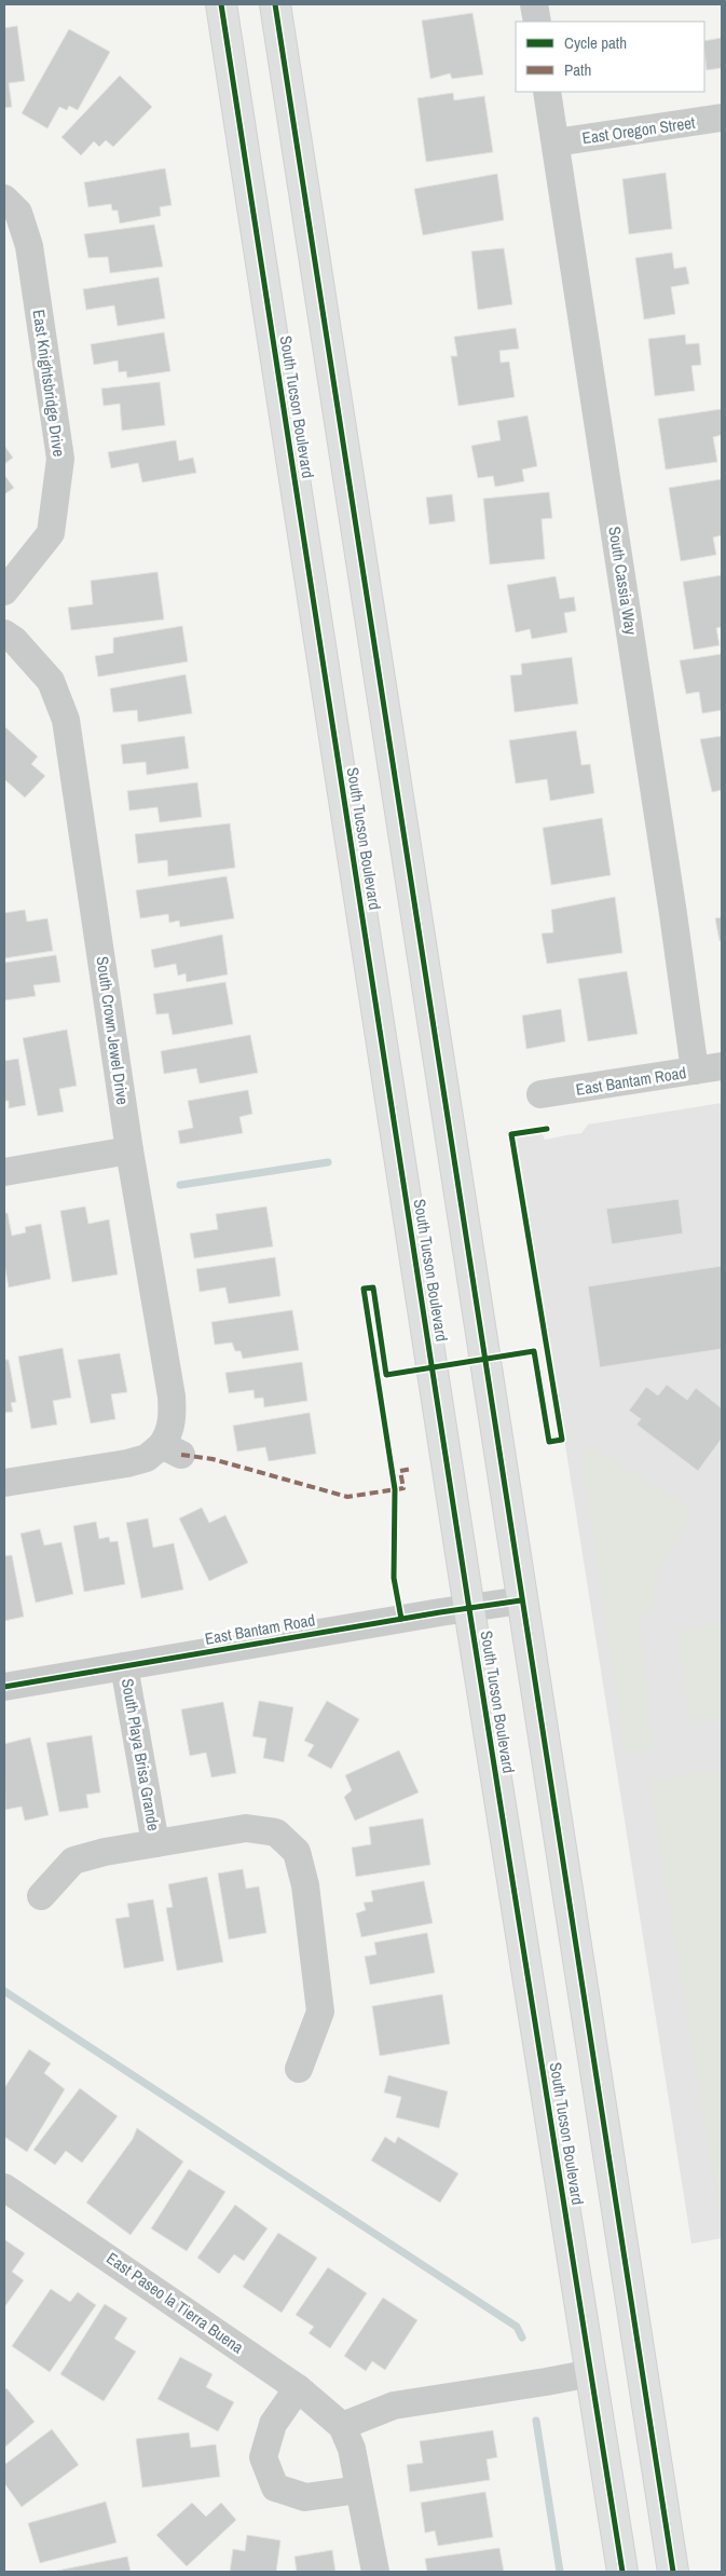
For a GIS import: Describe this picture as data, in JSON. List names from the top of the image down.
{
  "streets": {
    "main road": ["South Tucson Boulevard"],
    "street": [
      "East Oregon Street",
      "East Knightsbridge Drive",
      "South Cassia Way",
      "South Crown Jewel Drive",
      "East Bantam Road",
      "South Playa Brisa Grande",
      "East Paseo la Tierra Buena"
    ]
  },
  "crossings": [
    ["East Oregon Street", "South Cassia Way"],
    ["South Tucson Boulevard", "East Bantam Road"],
    ["South Cassia Way", "East Bantam Road"],
    ["East Bantam Road", "South Playa Brisa Grande"]
  ],
  "legend": ["Cycle path", "Path"]
}
